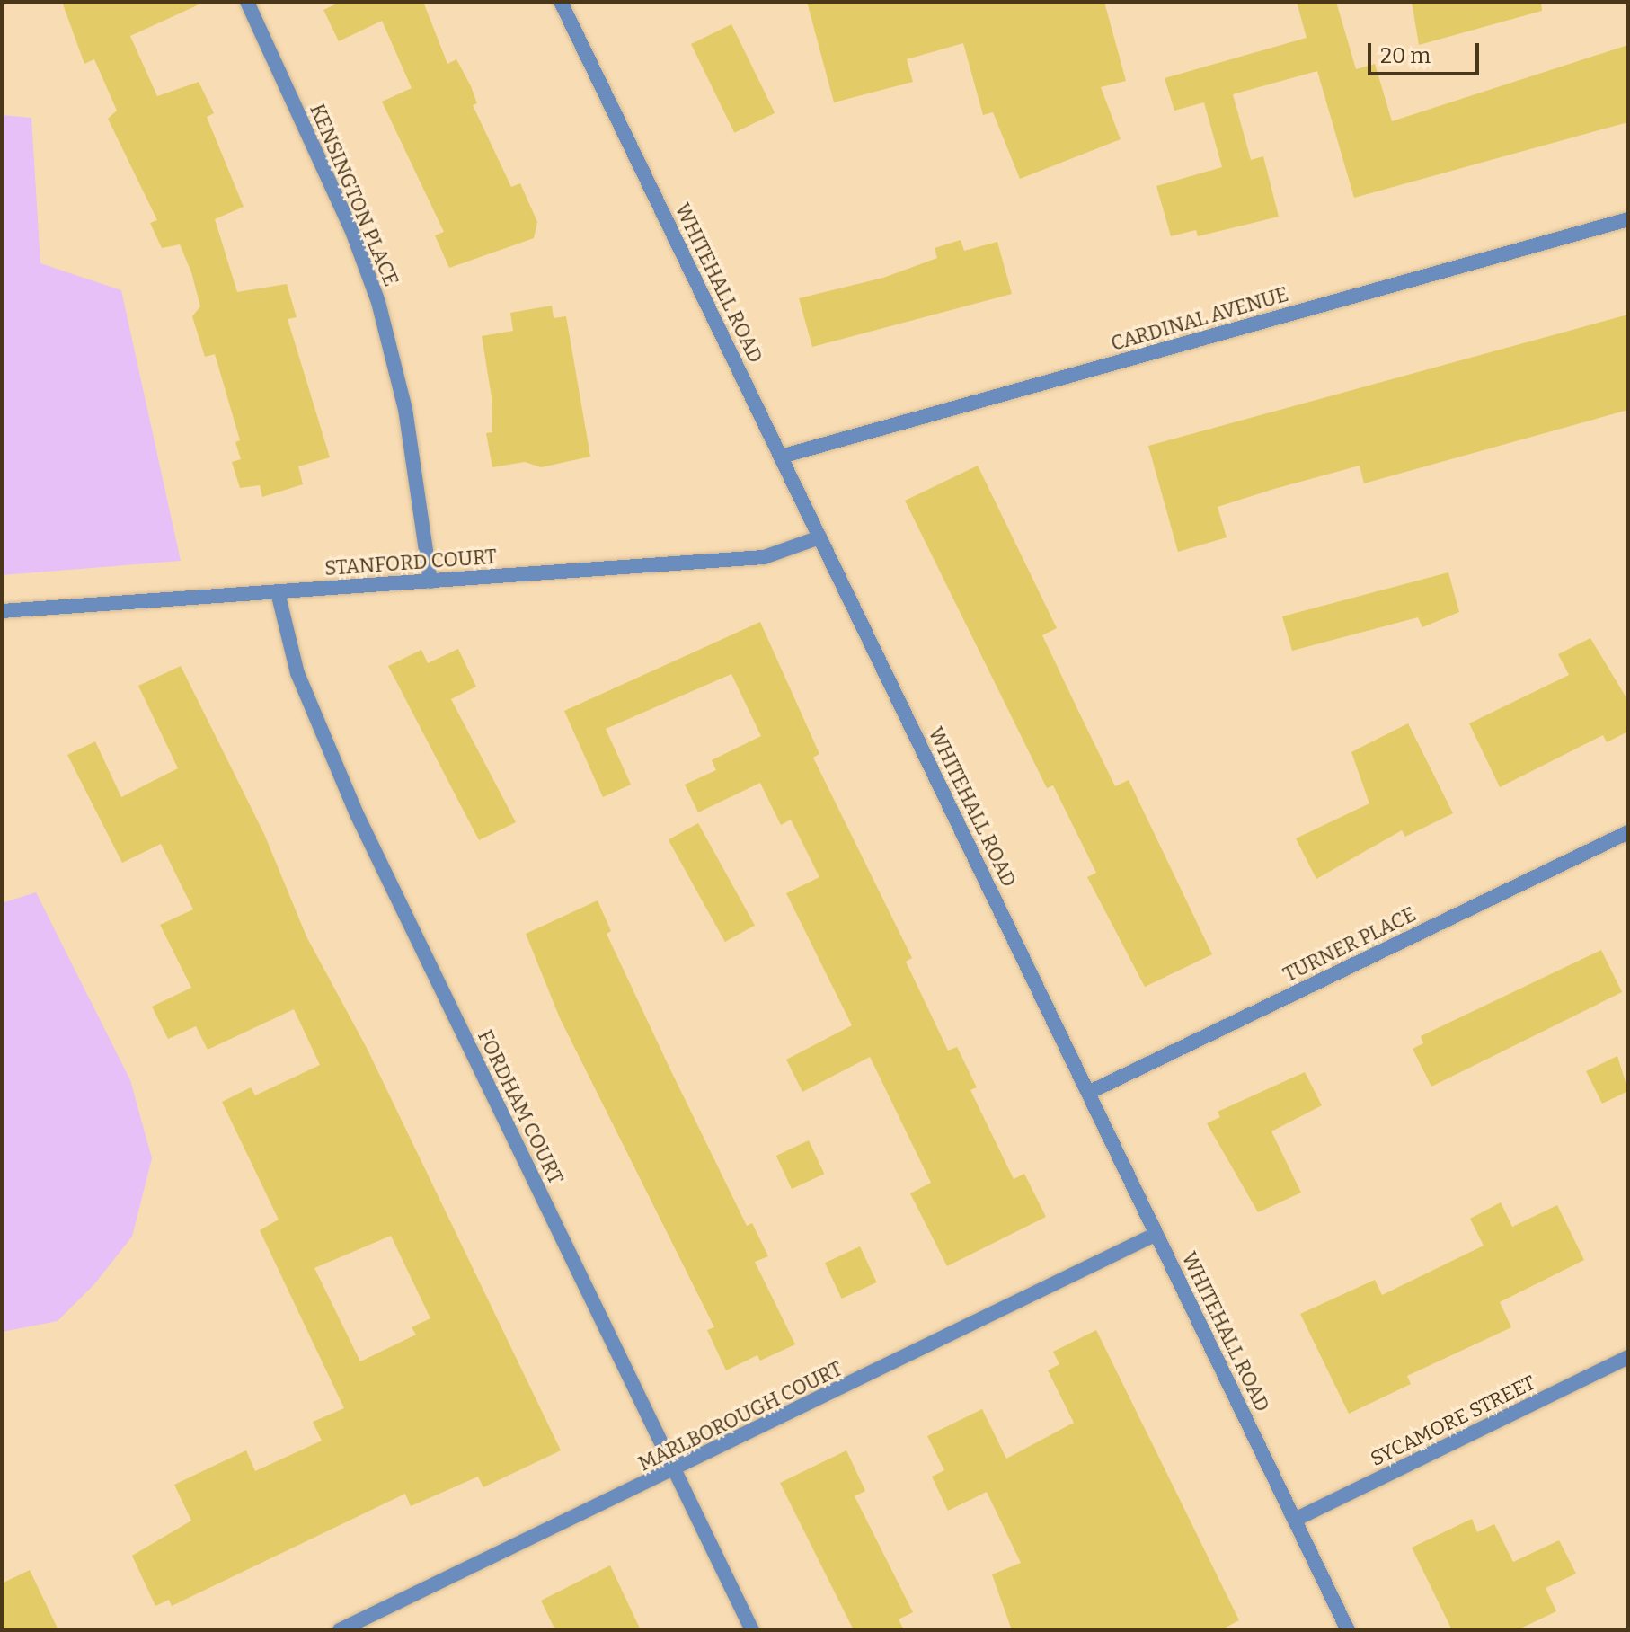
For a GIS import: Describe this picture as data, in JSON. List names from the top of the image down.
{
  "streets": {
    "street": [
      "KENSINGTON PLACE",
      "WHITEHALL ROAD",
      "CARDINAL AVENUE",
      "STANFORD COURT",
      "TURNER PLACE",
      "FORDHAM COURT",
      "MARLBOROUGH COURT",
      "SYCAMORE STREET"
    ]
  },
  "crossings": [
    ["KENSINGTON PLACE", "STANFORD COURT"],
    ["WHITEHALL ROAD", "CARDINAL AVENUE"],
    ["WHITEHALL ROAD", "STANFORD COURT"],
    ["WHITEHALL ROAD", "TURNER PLACE"],
    ["WHITEHALL ROAD", "MARLBOROUGH COURT"],
    ["WHITEHALL ROAD", "SYCAMORE STREET"],
    ["STANFORD COURT", "FORDHAM COURT"],
    ["FORDHAM COURT", "MARLBOROUGH COURT"]
  ],
  "scale_bar": "20 m"
}
